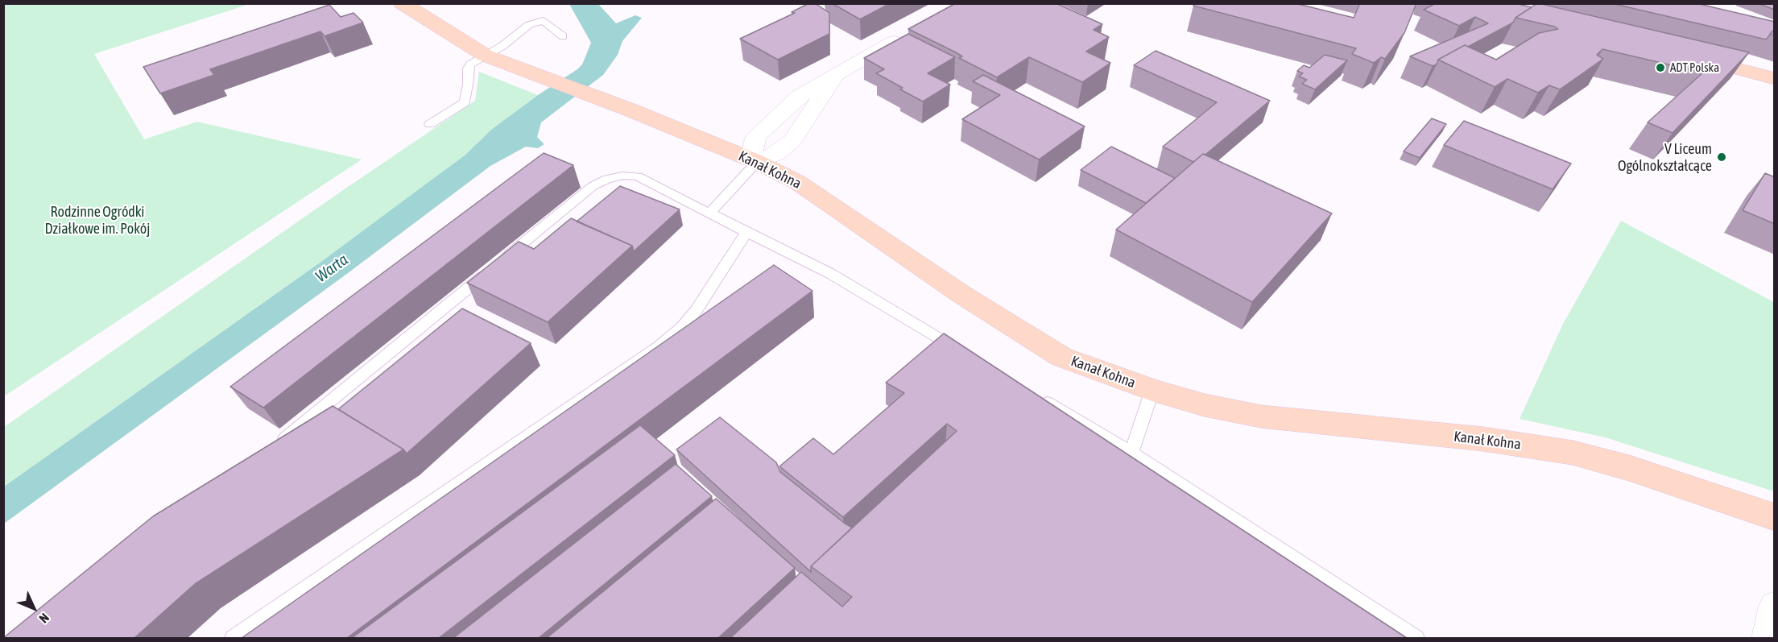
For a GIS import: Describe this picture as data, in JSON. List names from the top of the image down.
{
  "streets": {
    "street": ["Kanał Kohna"]
  },
  "water": ["Warta"],
  "parks": ["Rodzinne Ogródki Działkowe im. Pokój"],
  "places": ["ADT Polska", "V Liceum Ogólnokształcące"],
  "north": "bottom right"
}
